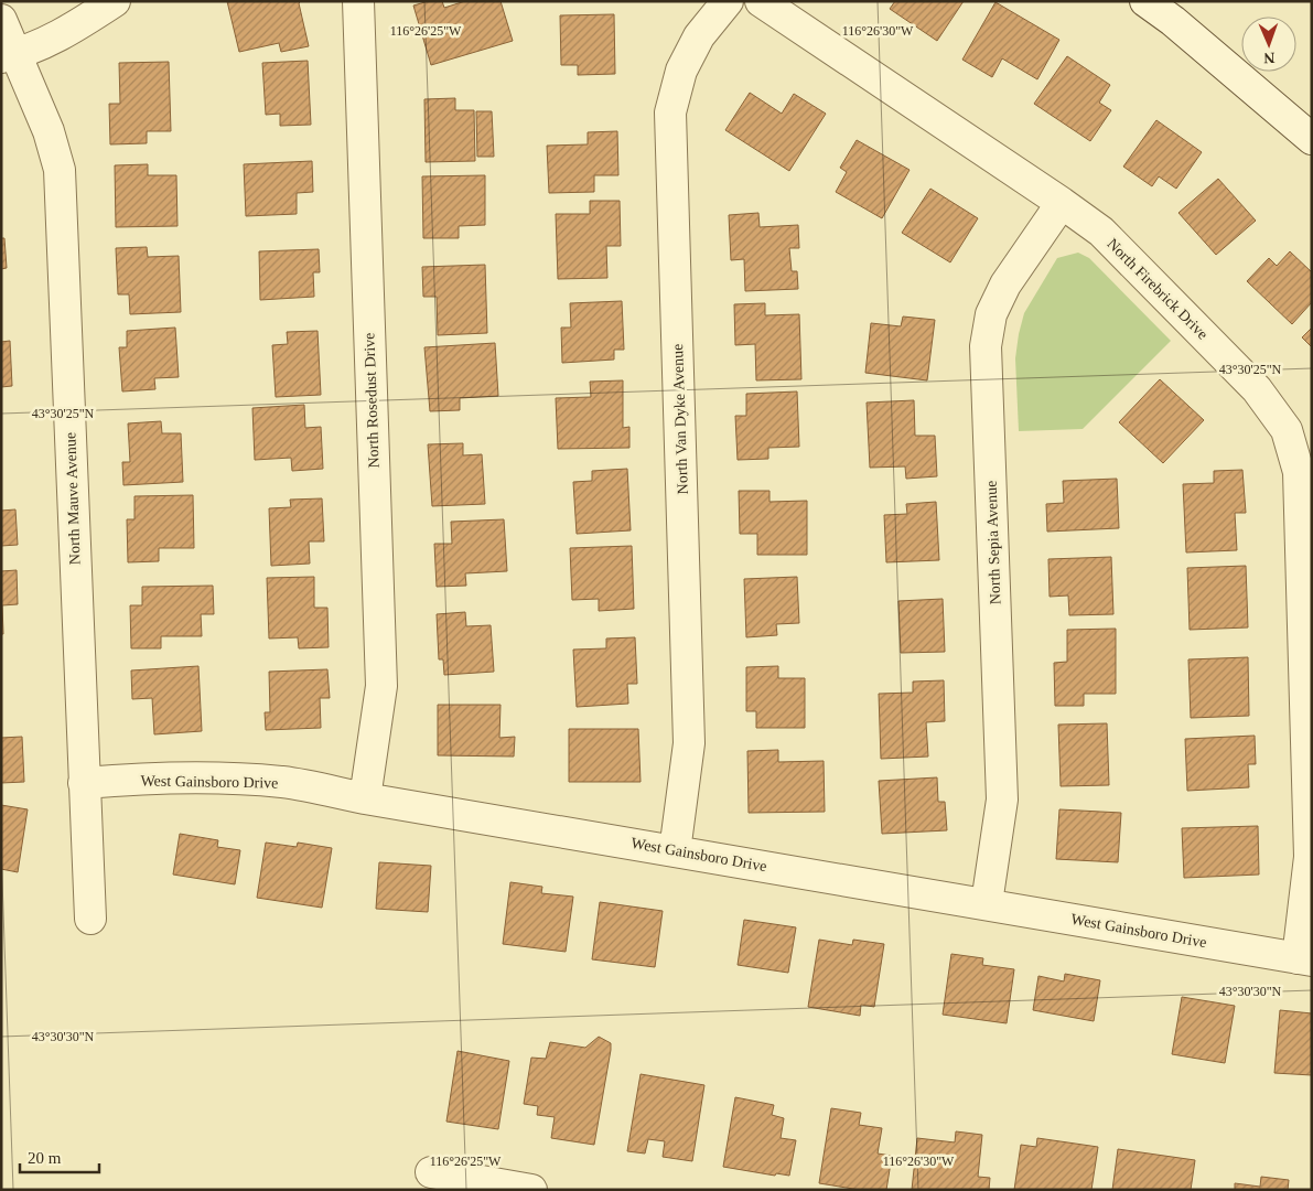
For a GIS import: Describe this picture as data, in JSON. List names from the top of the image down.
{
  "streets": {
    "street": [
      "North Firebrick Drive",
      "North Rosedust Drive",
      "North Van Dyke Avenue",
      "North Mauve Avenue",
      "North Sepia Avenue",
      "West Gainsboro Drive"
    ]
  },
  "crossings": [
    ["North Firebrick Drive", "North Sepia Avenue"],
    ["North Firebrick Drive", "West Gainsboro Drive"],
    ["North Rosedust Drive", "West Gainsboro Drive"],
    ["North Van Dyke Avenue", "West Gainsboro Drive"],
    ["North Mauve Avenue", "West Gainsboro Drive"],
    ["North Sepia Avenue", "West Gainsboro Drive"]
  ],
  "scale_bar": "20 m",
  "north": "bottom",
  "coordinates": [
    "116°26'25\"W",
    "116°26'30\"W",
    "43°30'25\"N",
    "43°30'30\"N"
  ]
}
